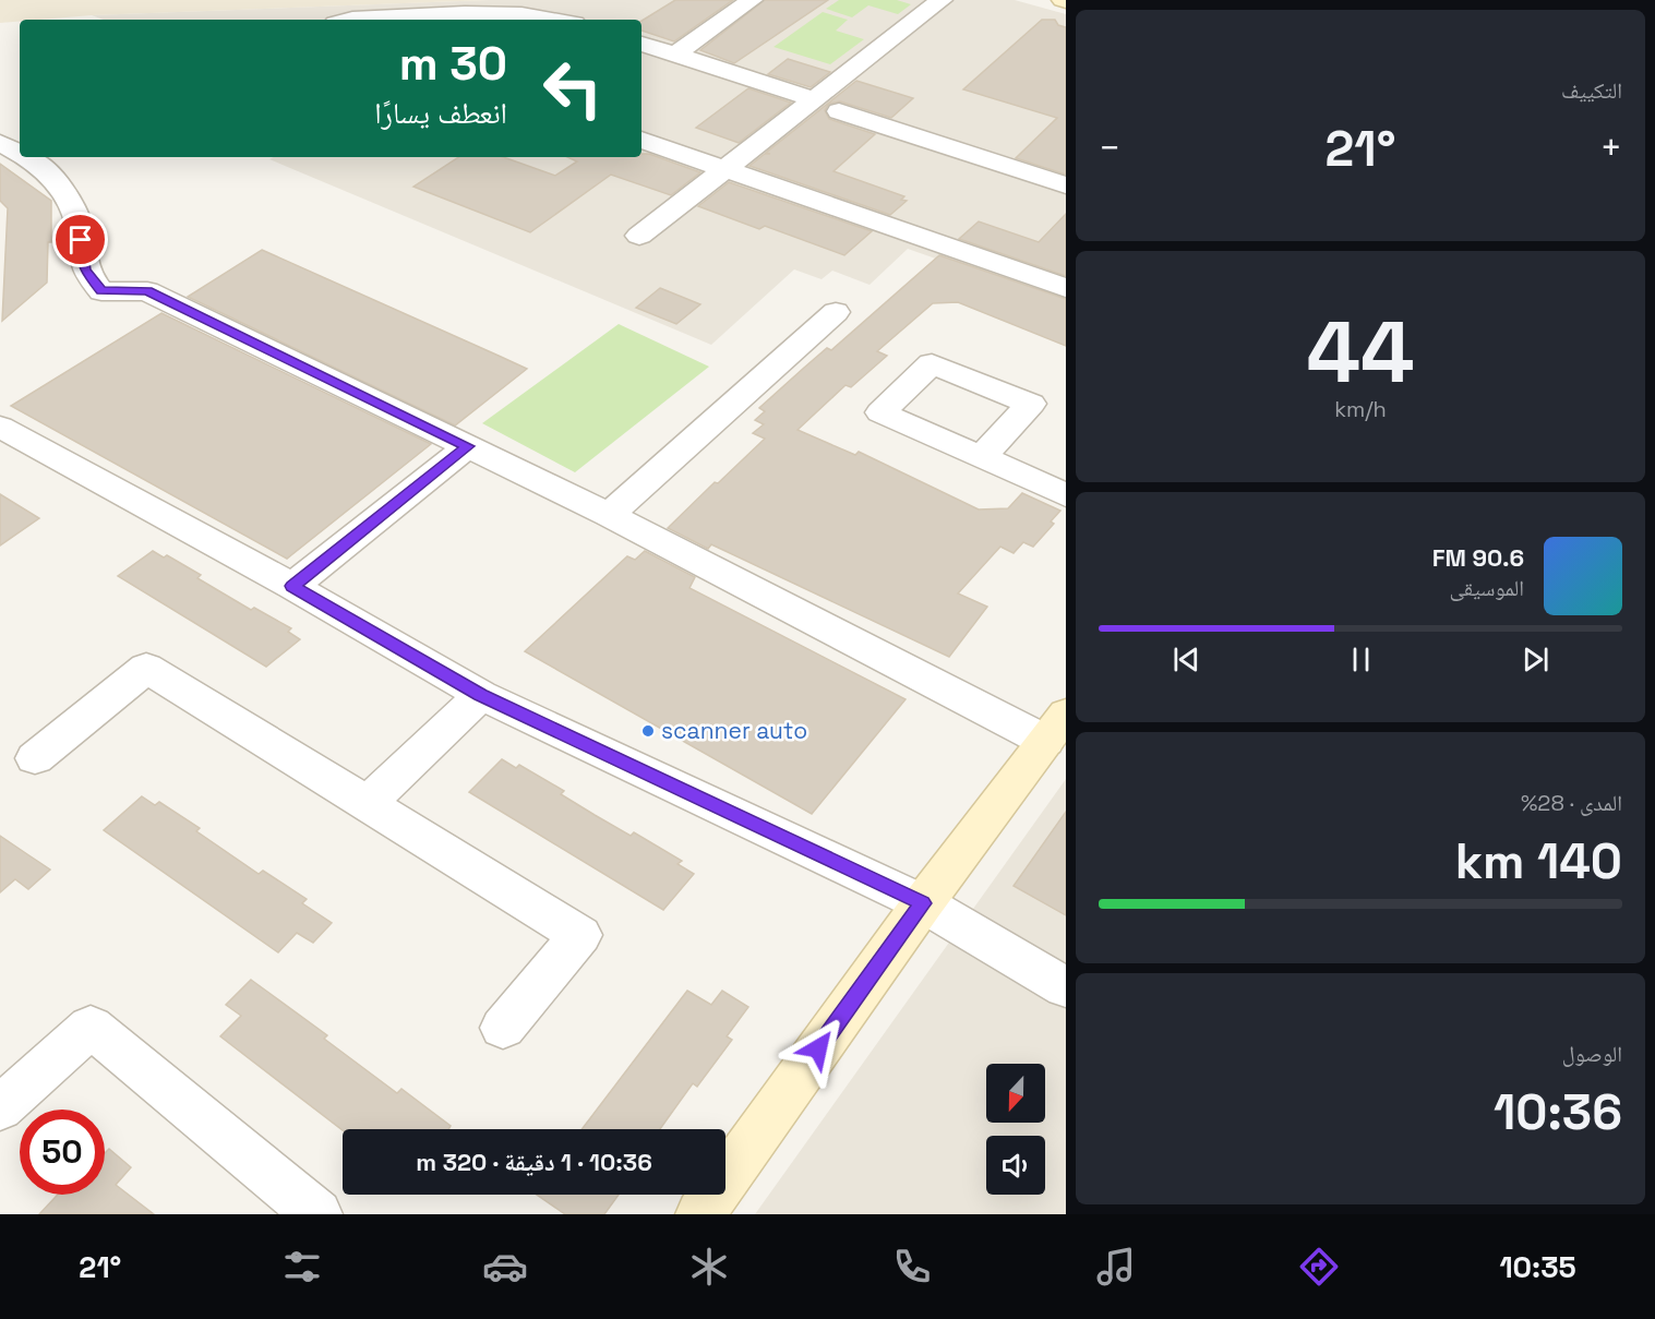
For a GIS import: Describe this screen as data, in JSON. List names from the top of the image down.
{
  "places": ["scanner auto"],
  "north": "bottom",
  "page": {
    "tile": [
      "التكييف",
      ["44", "km/h"],
      ["المدى · 28%", "140 km"],
      ["الوصول", "10:36"]
    ],
    "turn": ["30 m", "انعطف يسارًا"],
    "heat": ["−", "21°", "+"],
    "song": ["90.6 FM", "الموسيقى"],
    "limit": "50",
    "trip": "10:36 · 1 دقيقة · 320 m",
    "tabs": ["10:35", "21°"]
  }
}
